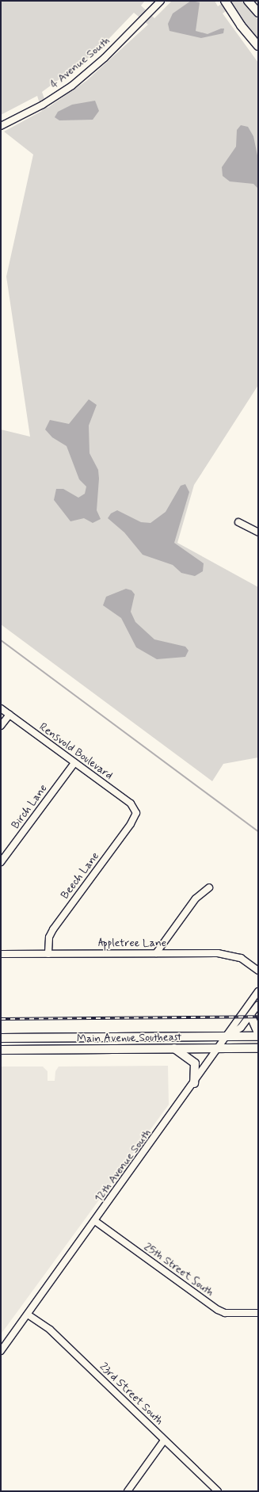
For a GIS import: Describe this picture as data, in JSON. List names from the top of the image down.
{
  "streets": {
    "main road": ["Main Avenue Southeast"],
    "street": [
      "4 Avenue South",
      "Rensvold Boulevard",
      "Birch Lane",
      "Beech Lane",
      "Appletree Lane",
      "12th Avenue South",
      "25th Street South",
      "23rd Street South"
    ]
  },
  "crossings": [
    ["Rensvold Boulevard", "Birch Lane"],
    ["Rensvold Boulevard", "Beech Lane"],
    ["Beech Lane", "Appletree Lane"],
    ["Main Avenue Southeast", "12th Avenue South"],
    ["12th Avenue South", "25th Street South"],
    ["12th Avenue South", "23rd Street South"]
  ]
}
